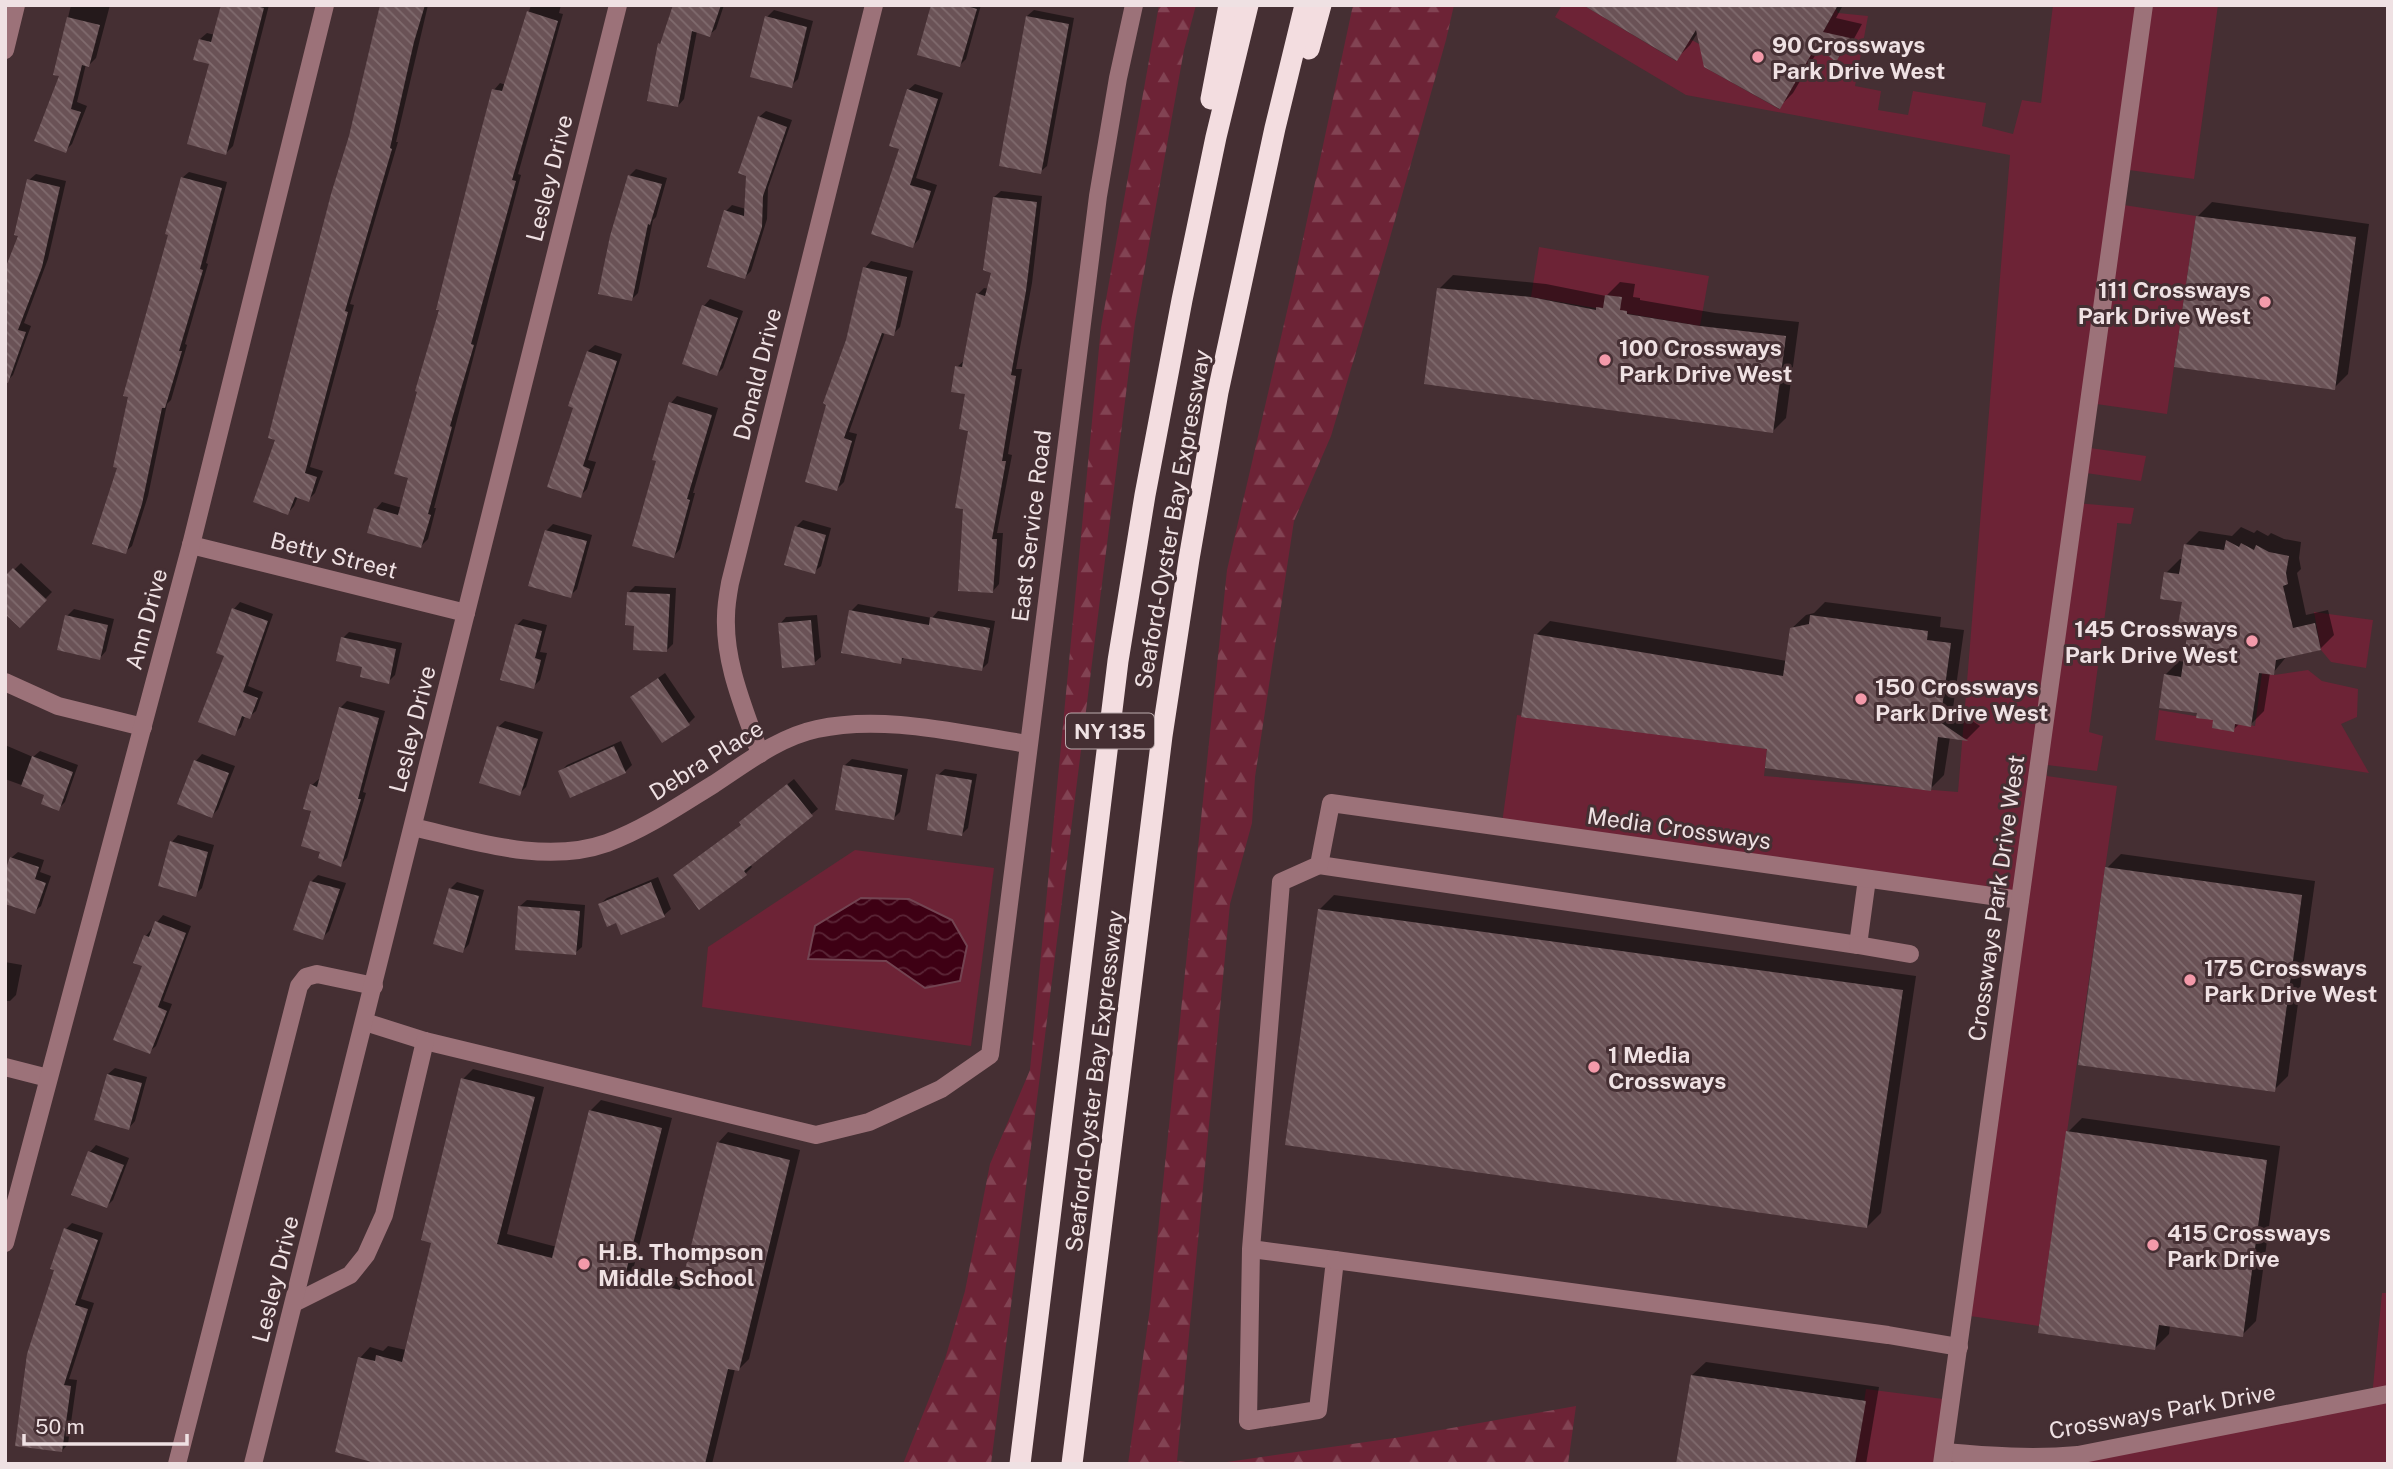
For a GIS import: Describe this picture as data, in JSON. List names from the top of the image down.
{
  "streets": {
    "highway": ["Seaford-Oyster Bay Expressway", "NY 135"],
    "street": [
      "Lesley Drive",
      "Donald Drive",
      "East Service Road",
      "Betty Street",
      "Ann Drive",
      "Debra Place",
      "Media Crossways",
      "Crossways Park Drive West",
      "Crossways Park Drive"
    ]
  },
  "crossings": [
    ["Lesley Drive", "Betty Street"],
    ["Lesley Drive", "Debra Place"],
    ["Donald Drive", "Debra Place"],
    ["East Service Road", "Debra Place"],
    ["Betty Street", "Ann Drive"],
    ["Media Crossways", "Crossways Park Drive West"],
    ["Crossways Park Drive West", "Crossways Park Drive"]
  ],
  "places": [
    "90 Crossways Park Drive West",
    "111 Crossways Park Drive West",
    "100 Crossways Park Drive West",
    "145 Crossways Park Drive West",
    "150 Crossways Park Drive West",
    "175 Crossways Park Drive West",
    "1 Media Crossways",
    "415 Crossways Park Drive",
    "H.B. Thompson Middle School"
  ],
  "scale_bar": "50 m"
}
